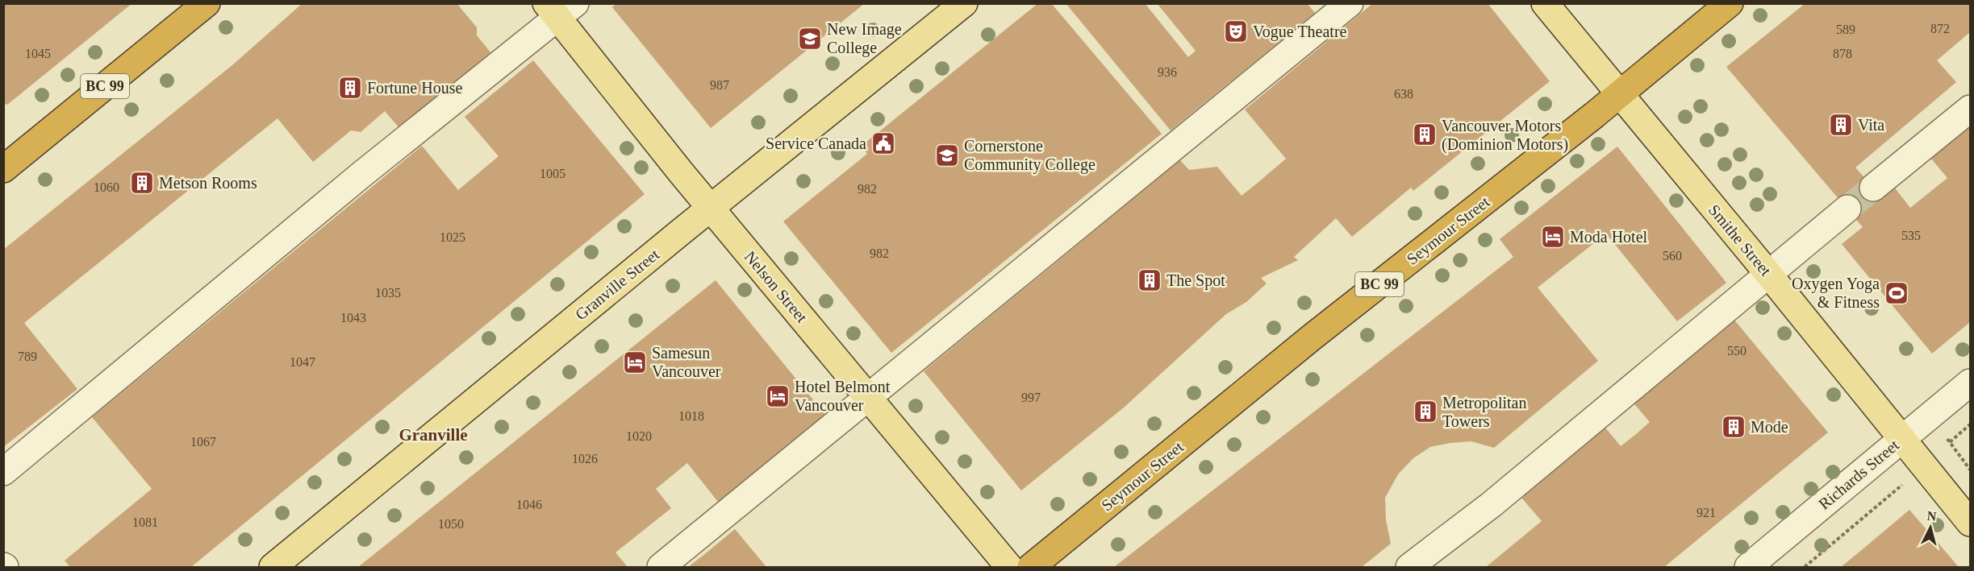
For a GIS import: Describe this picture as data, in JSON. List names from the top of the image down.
{
  "streets": {
    "highway": ["BC 99", "Seymour Street"],
    "main road": ["Smithe Street", "Granville Street", "Nelson Street"],
    "street": ["Richards Street"]
  },
  "crossings": [
    ["Seymour Street", "Smithe Street"],
    ["Smithe Street", "Richards Street"],
    ["Granville Street", "Nelson Street"]
  ],
  "districts": ["Granville"],
  "places": {
    "theatre": ["Vogue Theatre"],
    "school or university": ["New Image College", "Cornerstone Community College"],
    "building": [
      "Fortune House",
      "Vita",
      "Vancouver Motors (Dominion Motors)",
      "Metson Rooms",
      "The Spot",
      "Metropolitan Towers",
      "Mode"
    ],
    "public building": ["Service Canada"],
    "hotel": ["Moda Hotel", "Samesun Vancouver", "Hotel Belmont Vancouver"],
    "sports": ["Oxygen Yoga & Fitness"]
  },
  "house_numbers": [
    "872",
    "589",
    "1045",
    "878",
    "936",
    "987",
    "638",
    "1005",
    "1060",
    "982",
    "535",
    "1025",
    "982",
    "560",
    "1035",
    "1043",
    "550",
    "789",
    "1047",
    "997",
    "1018",
    "1020",
    "1067",
    "1026",
    "1046",
    "921",
    "1081",
    "1050"
  ],
  "north": "top"
}
